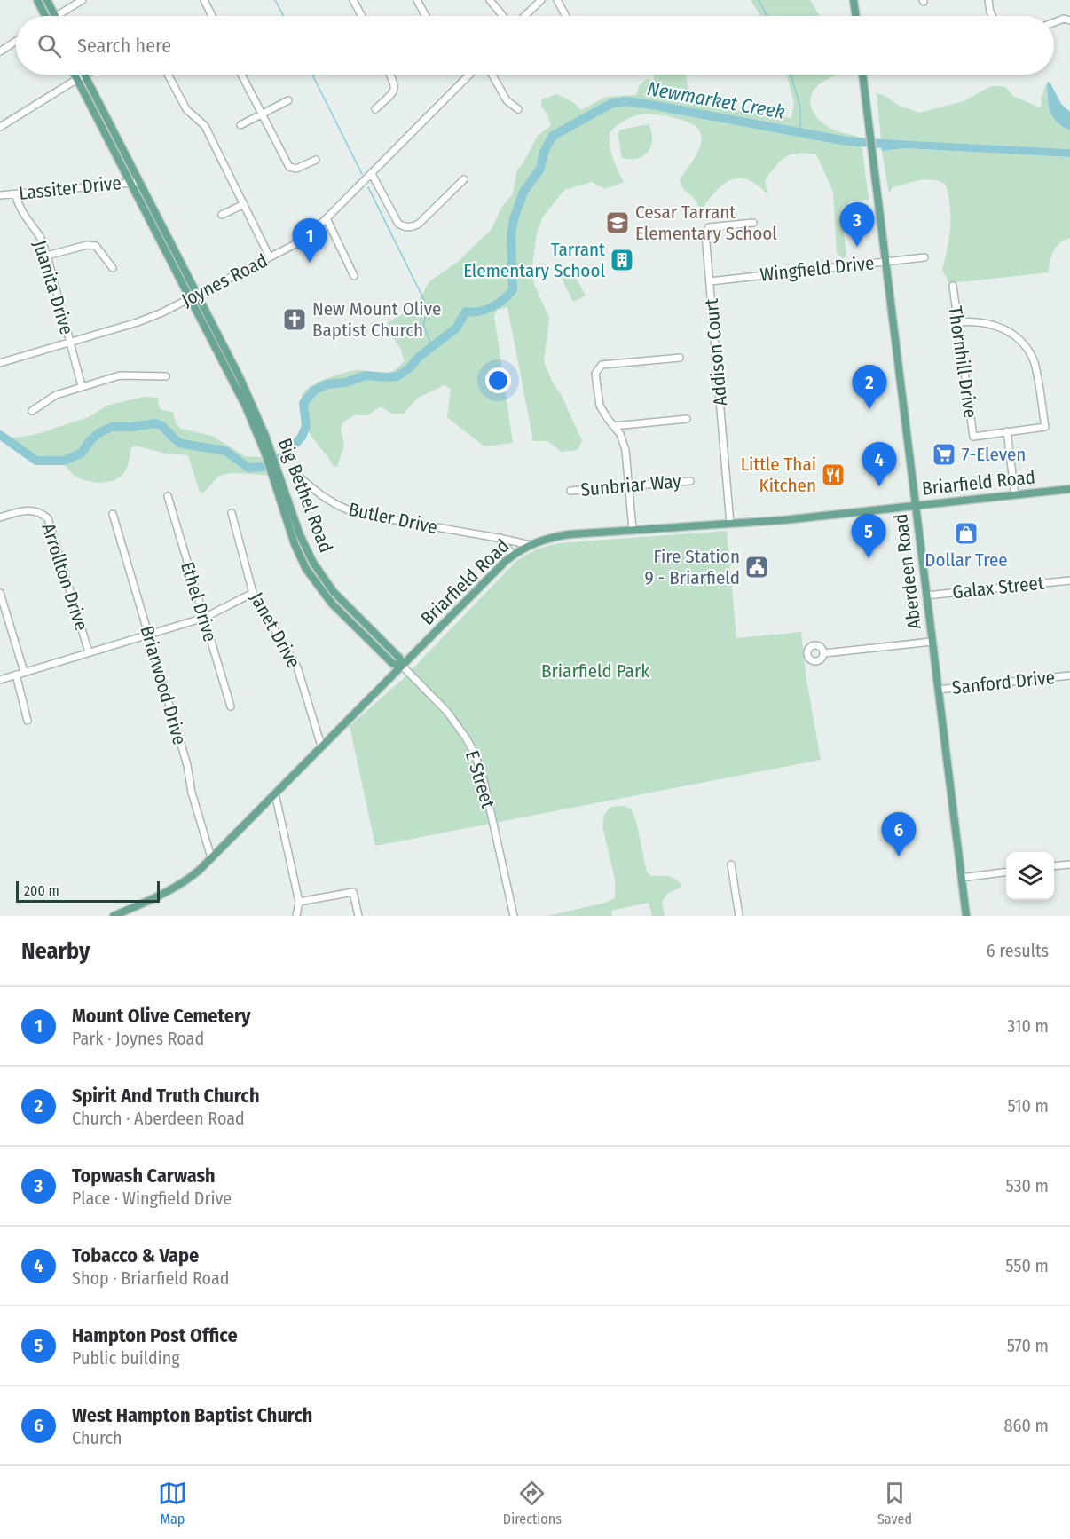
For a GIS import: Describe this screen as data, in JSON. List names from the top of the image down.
{
  "streets": {
    "main road": ["Briarfield Road", "Big Bethel Road", "Aberdeen Road"],
    "street": [
      "Lassiter Drive",
      "Wingfield Drive",
      "Joynes Road",
      "Juanita Drive",
      "Addison Court",
      "Thornhill Drive",
      "Sunbriar Way",
      "Butler Drive",
      "Arrollton Drive",
      "Galax Street",
      "Ethel Drive",
      "Janet Drive",
      "Sanford Drive",
      "Briarwood Drive",
      "E Street"
    ]
  },
  "crossings": [
    ["Lassiter Drive", "Juanita Drive"],
    ["Lassiter Drive", "Big Bethel Road"],
    ["Wingfield Drive", "Addison Court"],
    ["Wingfield Drive", "Aberdeen Road"],
    ["Joynes Road", "Juanita Drive"],
    ["Joynes Road", "Big Bethel Road"],
    ["Addison Court", "Briarfield Road"],
    ["Briarfield Road", "Big Bethel Road"],
    ["Briarfield Road", "Butler Drive"],
    ["Briarfield Road", "Aberdeen Road"],
    ["Briarfield Road", "Janet Drive"],
    ["Briarfield Road", "Briarwood Drive"],
    ["Briarfield Road", "E Street"],
    ["Big Bethel Road", "E Street"],
    ["Aberdeen Road", "Galax Street"],
    ["Aberdeen Road", "Sanford Drive"]
  ],
  "water": ["Newmarket Creek"],
  "parks": ["Briarfield Park"],
  "places": {
    "school or university": ["Cesar Tarrant Elementary School"],
    "building": ["Tarrant Elementary School"],
    "church": ["New Mount Olive Baptist Church"],
    "supermarket": ["7-Eleven"],
    "restaurant": ["Little Thai Kitchen"],
    "shop": ["Dollar Tree"],
    "public building": ["Fire Station 9 - Briarfield"]
  },
  "scale_bar": "200 m",
  "page": {
    "search": "Search here",
    "pins": [
      "3",
      "1",
      "2",
      "4",
      "5",
      "6"
    ],
    "scale": "200 m",
    "heading": ["Nearby", "6 results"],
    "list": [
      {
        "mark": "1",
        "name": "Mount Olive Cemetery",
        "note": "Park · Joynes Road",
        "value": "310 m"
      },
      {
        "mark": "2",
        "name": "Spirit And Truth Church",
        "note": "Church · Aberdeen Road",
        "value": "510 m"
      },
      {
        "mark": "3",
        "name": "Topwash Carwash",
        "note": "Place · Wingfield Drive",
        "value": "530 m"
      },
      {
        "mark": "4",
        "name": "Tobacco & Vape",
        "note": "Shop · Briarfield Road",
        "value": "550 m"
      },
      {
        "mark": "5",
        "name": "Hampton Post Office",
        "note": "Public building",
        "value": "570 m"
      },
      {
        "mark": "6",
        "name": "West Hampton Baptist Church",
        "note": "Church",
        "value": "860 m"
      }
    ],
    "nav": ["Map", "Directions", "Saved"]
  }
}
